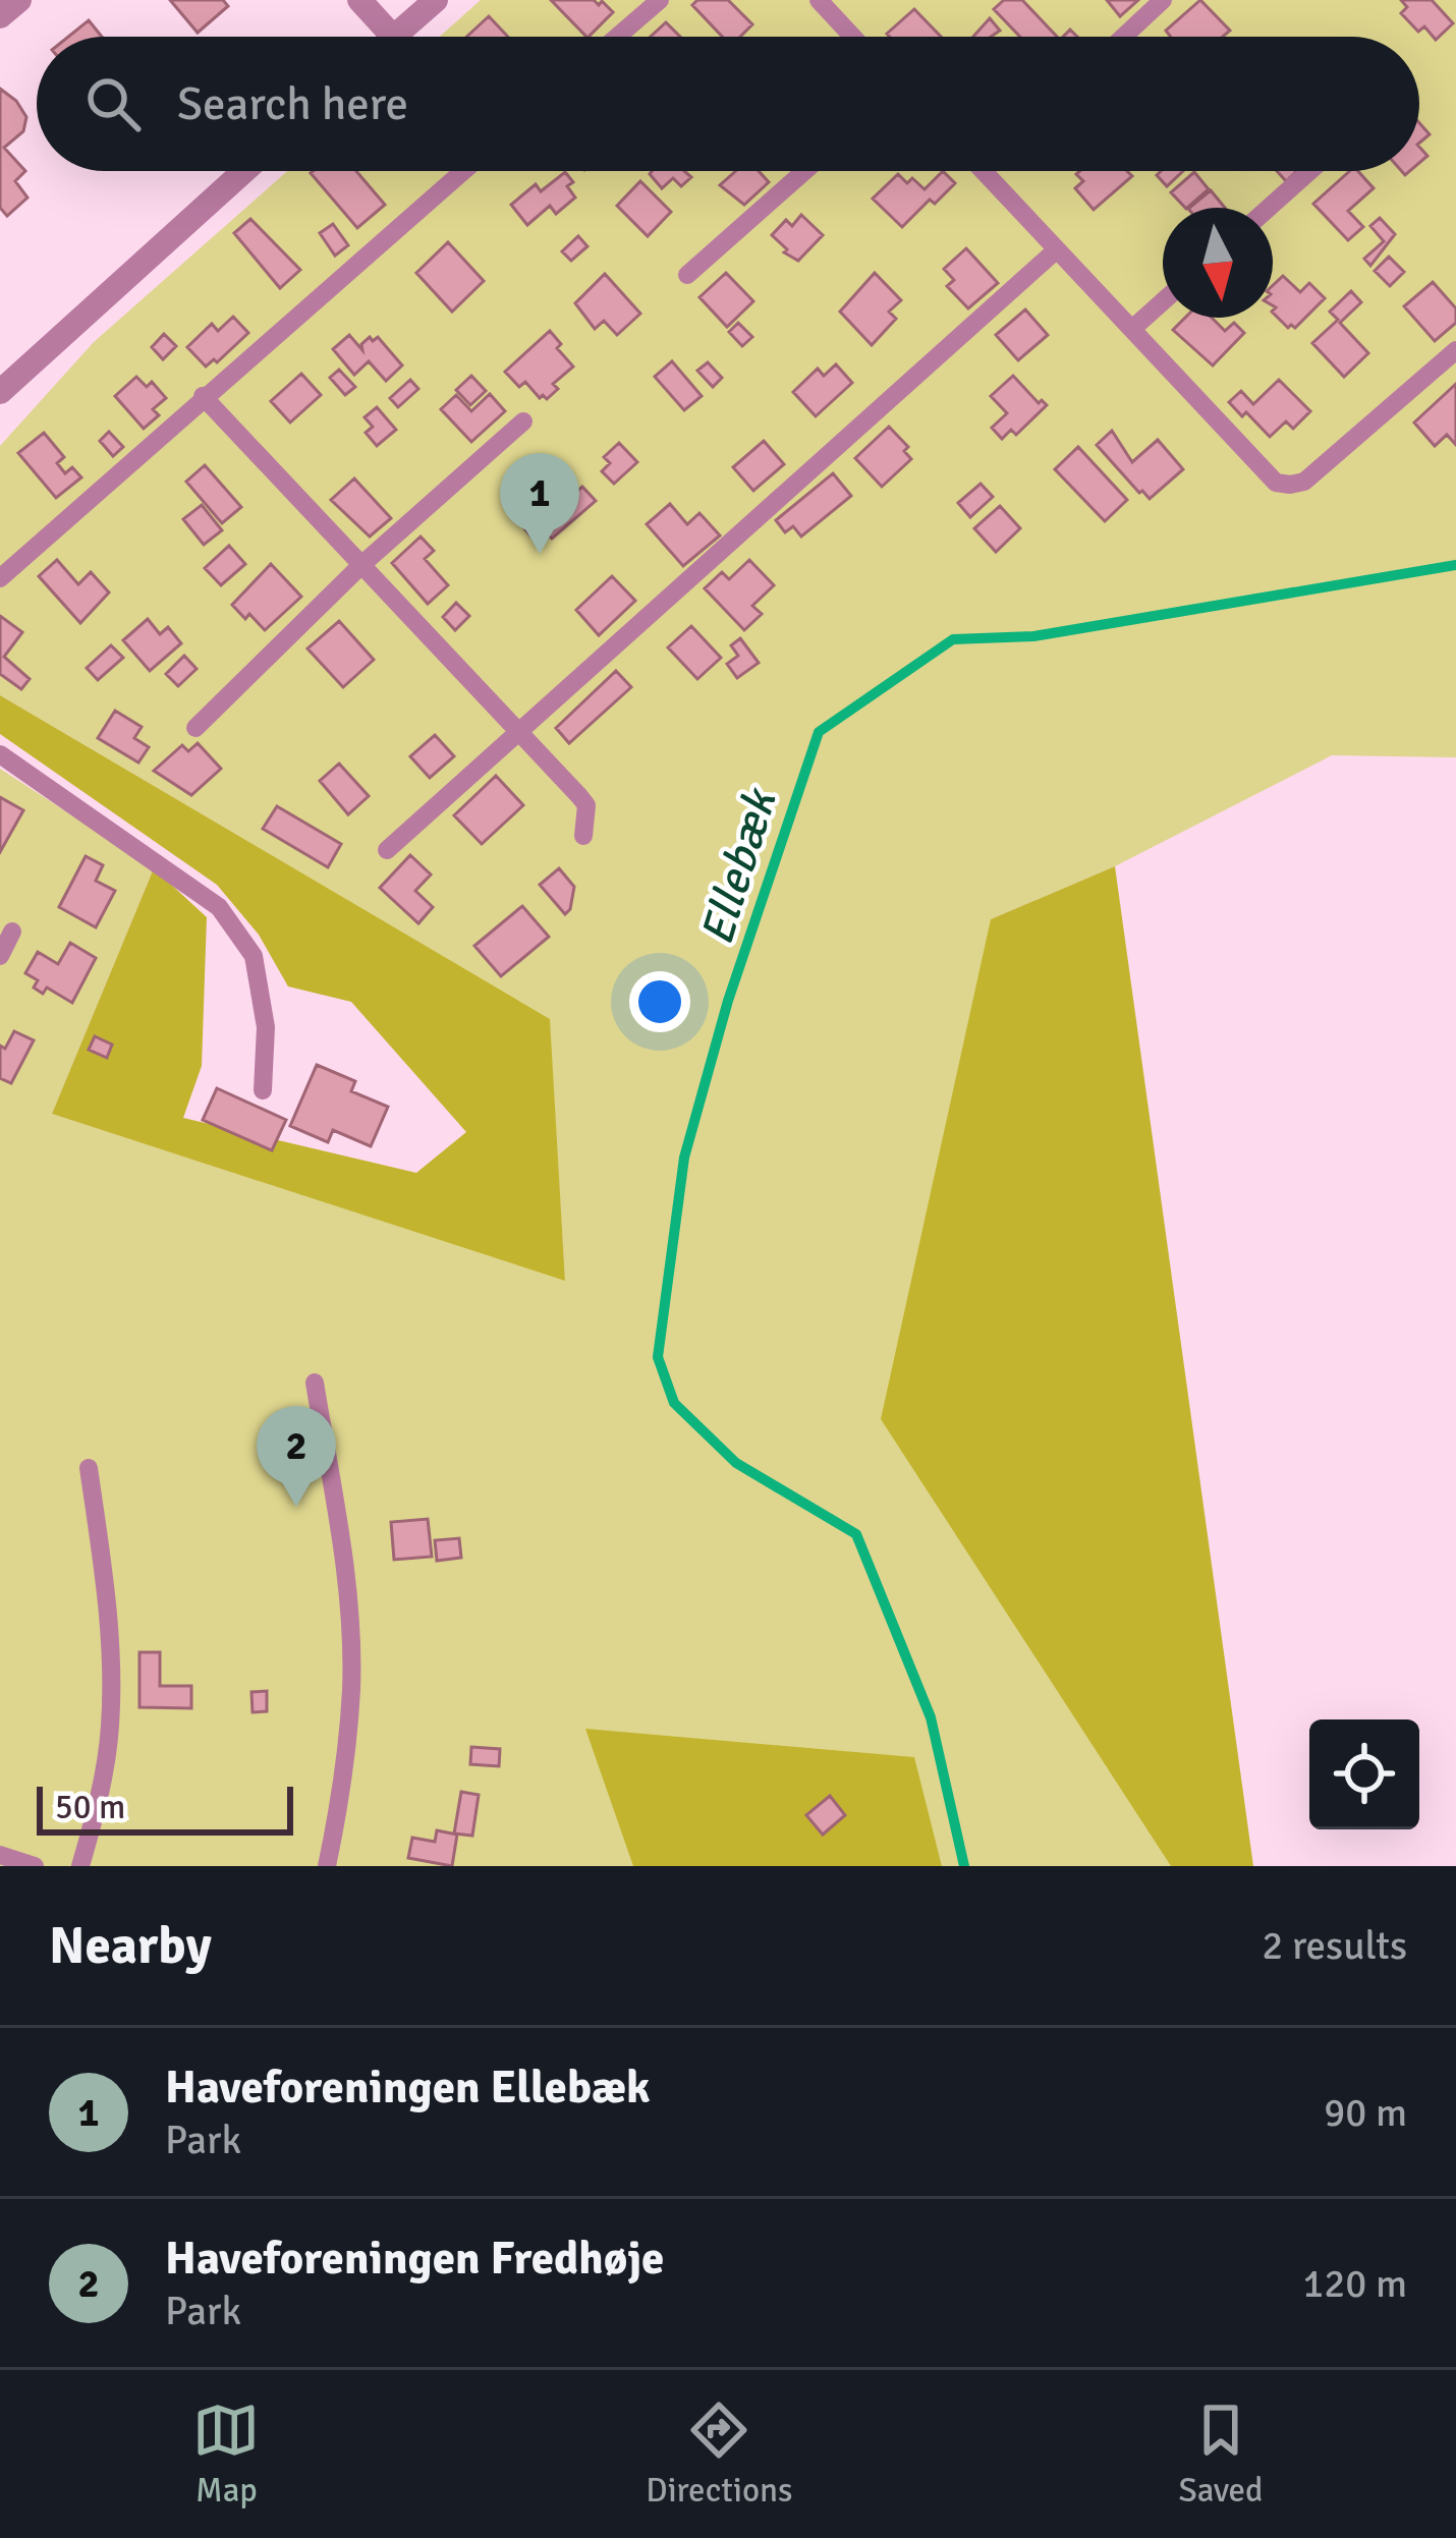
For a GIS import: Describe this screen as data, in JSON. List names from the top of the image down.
{
  "water": ["Ellebæk"],
  "scale_bar": "50 m",
  "north": "bottom",
  "page": {
    "search": "Search here",
    "pins": ["1", "2"],
    "scale": "50 m",
    "heading": ["Nearby", "2 results"],
    "list": [
      {
        "mark": "1",
        "name": "Haveforeningen Ellebæk",
        "note": "Park",
        "value": "90 m"
      },
      {
        "mark": "2",
        "name": "Haveforeningen Fredhøje",
        "note": "Park",
        "value": "120 m"
      }
    ],
    "nav": ["Map", "Directions", "Saved"]
  }
}
